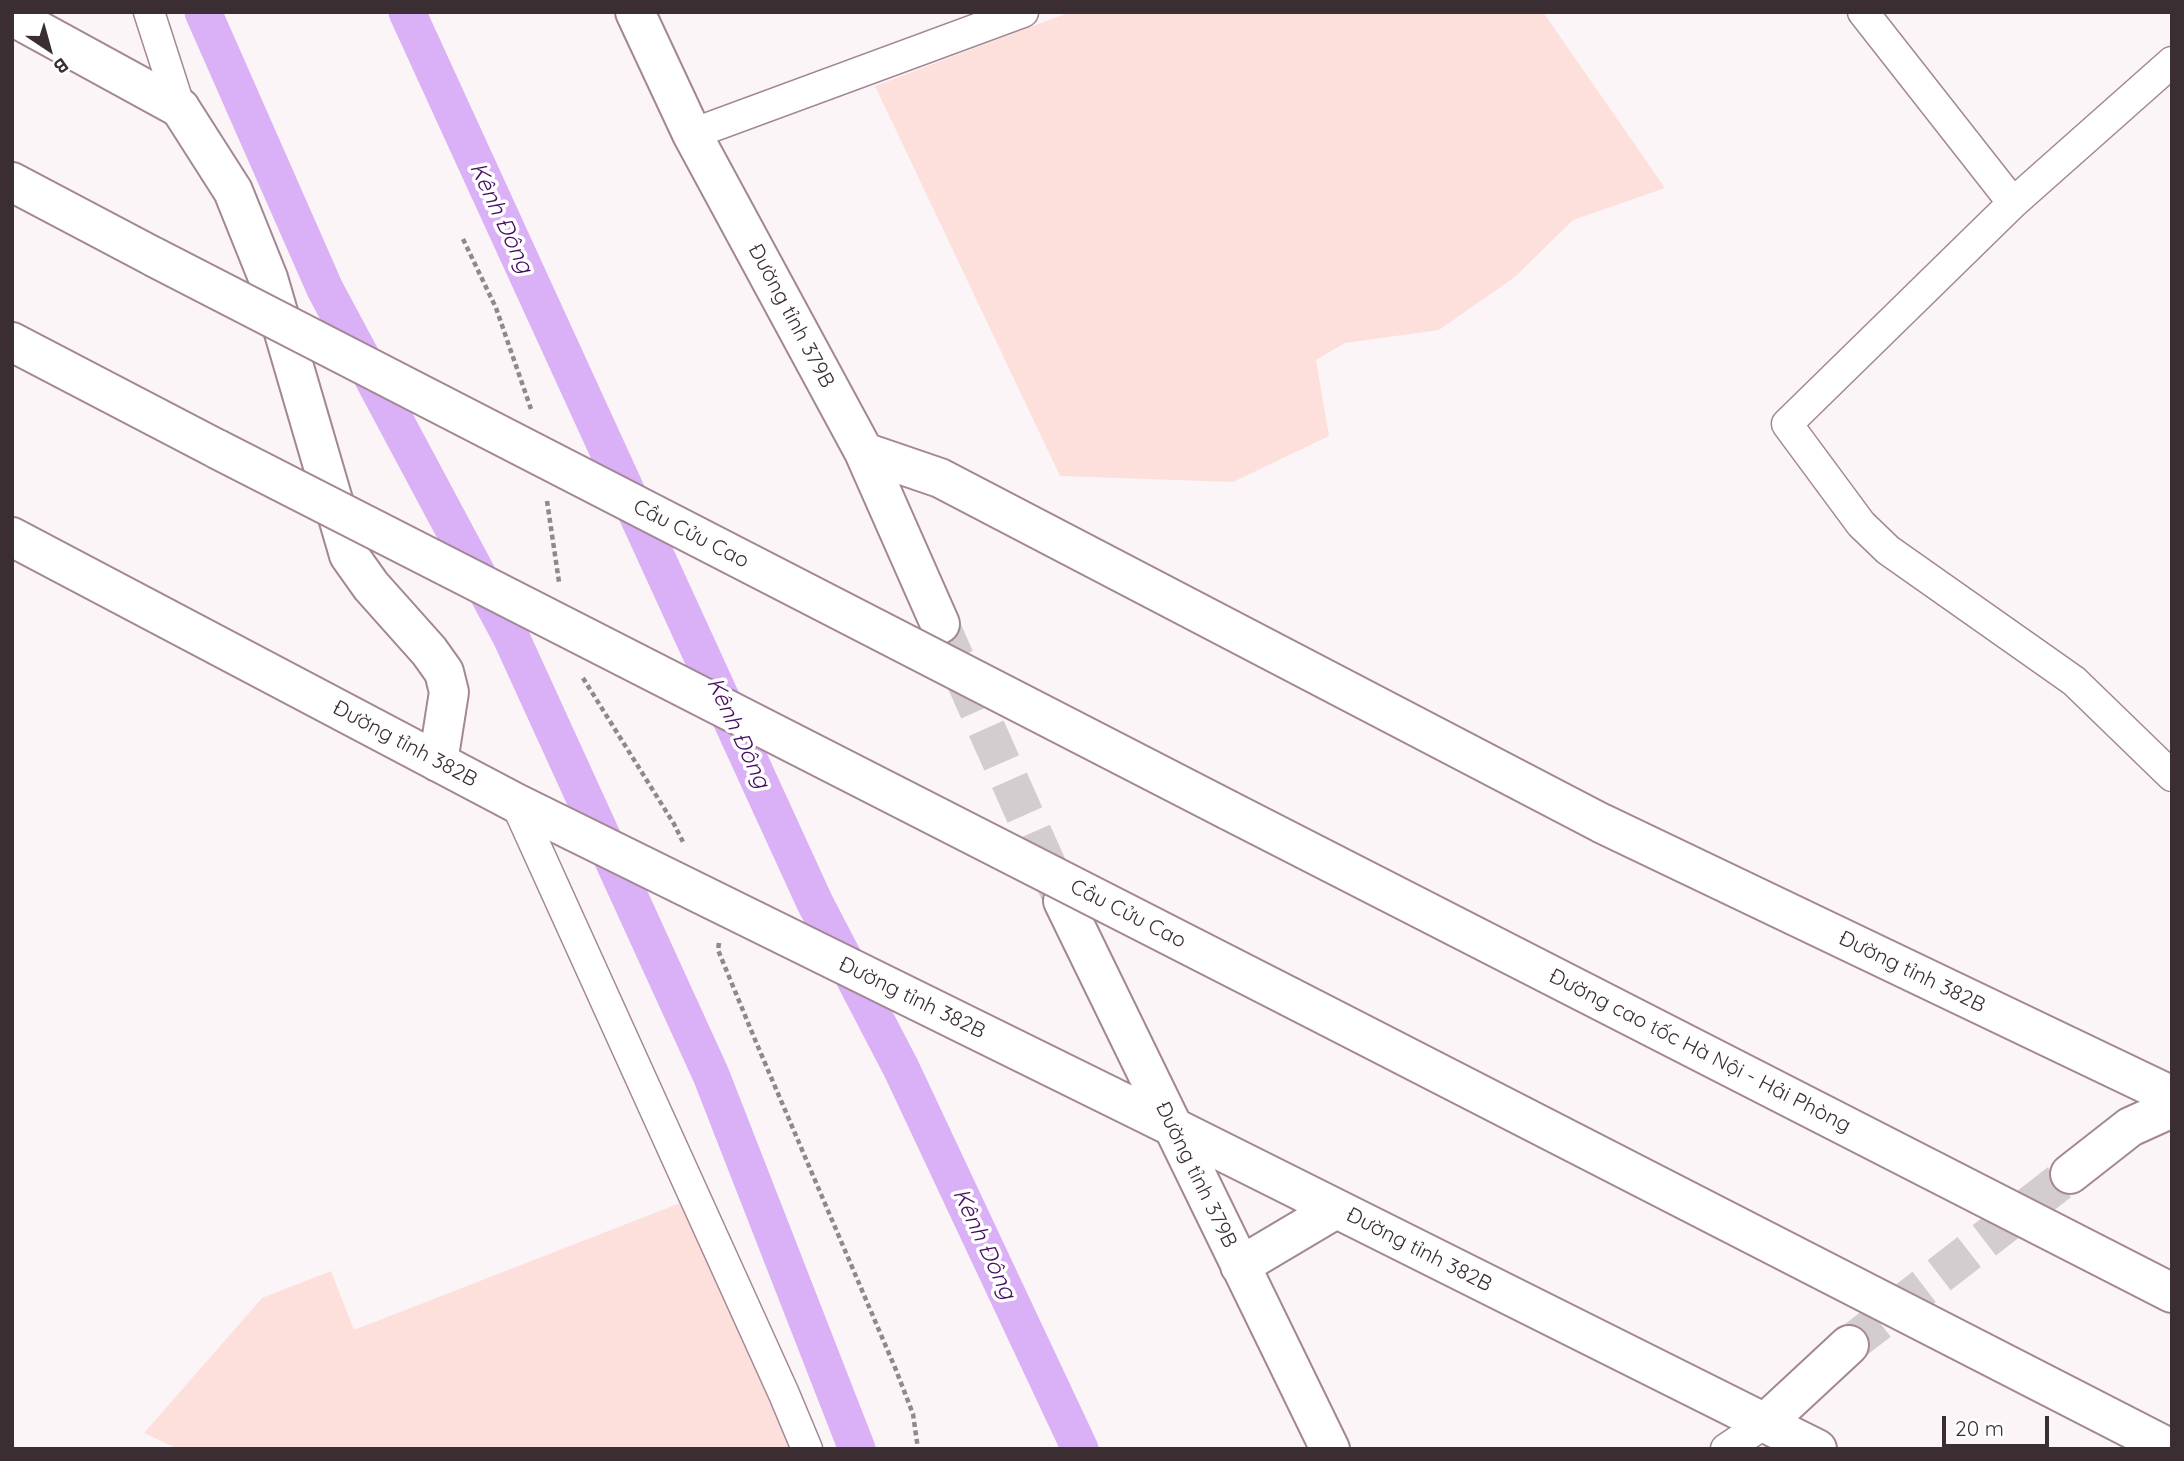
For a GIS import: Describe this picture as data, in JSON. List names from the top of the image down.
{
  "streets": {
    "main road": [
      "Đường tỉnh 379B",
      "Cầu Cửu Cao",
      "Đường tỉnh 382B",
      "Đường cao tốc Hà Nội - Hải Phòng"
    ]
  },
  "crossings": [
    ["Đường tỉnh 379B", "Đường tỉnh 382B"],
    ["Cầu Cửu Cao", "Đường cao tốc Hà Nội - Hải Phòng"]
  ],
  "water": ["Kênh Đông"],
  "scale_bar": "20 m",
  "north": "bottom right"
}
